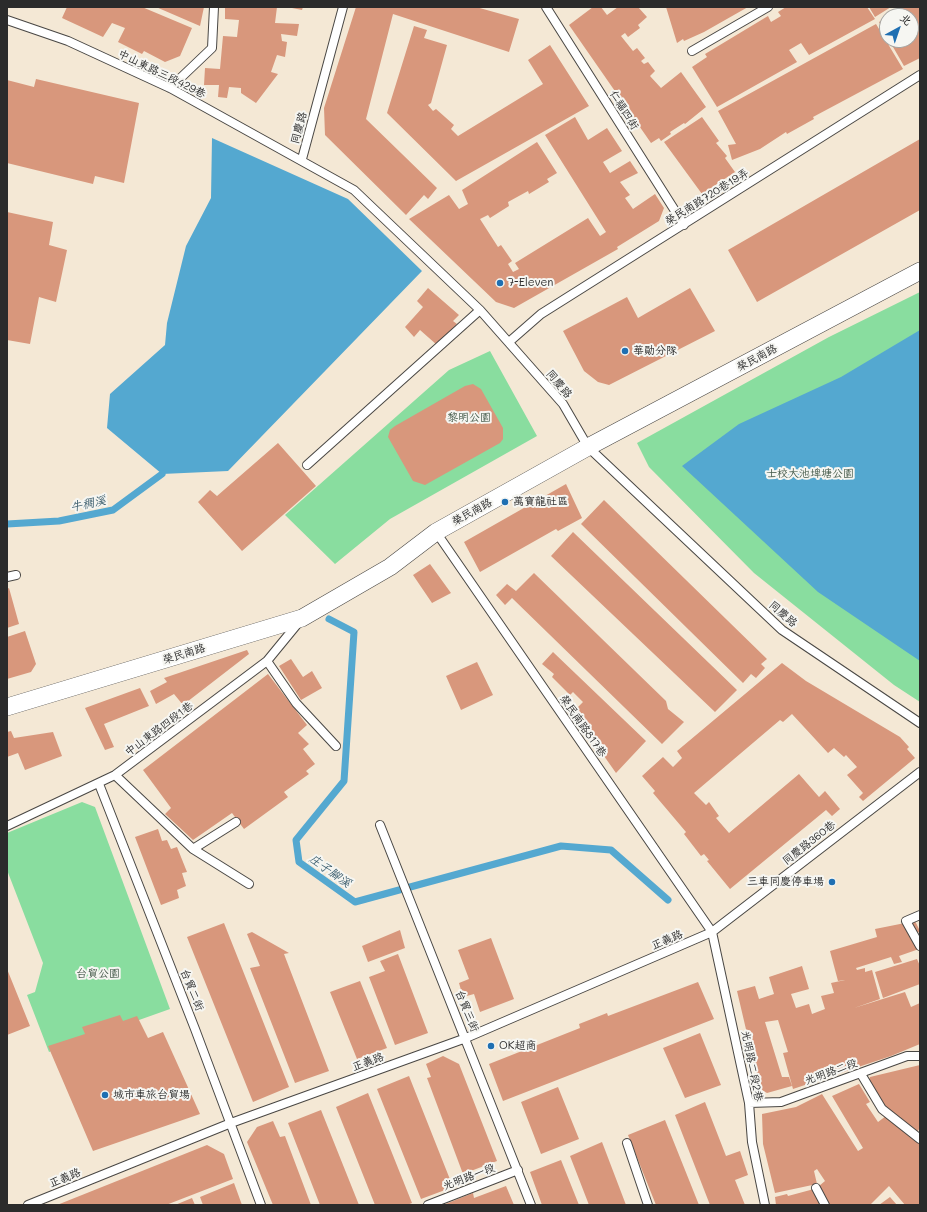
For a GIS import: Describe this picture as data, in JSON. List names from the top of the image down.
{
  "streets": {
    "street": ["榮民南路"],
    "lane": [
      "中山東路三段429巷",
      "仁福四街",
      "同慶路",
      "榮民南路720巷19弄",
      "榮民南路817巷",
      "中山東路四段1巷",
      "同慶路360巷",
      "正義路",
      "台貿二街",
      "台貿三街",
      "光明路二段2巷",
      "光明路二段",
      "光明路一段"
    ]
  },
  "crossings": [
    ["中山東路三段429巷", "同慶路"],
    ["仁福四街", "榮民南路720巷19弄"],
    ["同慶路", "榮民南路720巷19弄"],
    ["同慶路", "榮民南路"],
    ["榮民南路", "榮民南路817巷"],
    ["榮民南路", "中山東路四段1巷"],
    ["榮民南路817巷", "同慶路360巷"],
    ["榮民南路817巷", "正義路"],
    ["榮民南路817巷", "光明路二段2巷"],
    ["中山東路四段1巷", "台貿二街"],
    ["同慶路360巷", "正義路"],
    ["同慶路360巷", "光明路二段2巷"],
    ["正義路", "台貿二街"],
    ["正義路", "台貿三街"],
    ["正義路", "光明路二段2巷"],
    ["台貿三街", "光明路一段"],
    ["光明路二段2巷", "光明路二段"]
  ],
  "water": ["牛稠溪", "庄子腳溪"],
  "parks": ["黎明公園", "士校大池埤塘公園", "台貿公園"],
  "places": [
    "7-Eleven",
    "華勛分隊",
    "萬寶龍社區",
    "三車同慶停車場",
    "OK超商",
    "城市車旅台貿場"
  ],
  "north": "top right"
}
